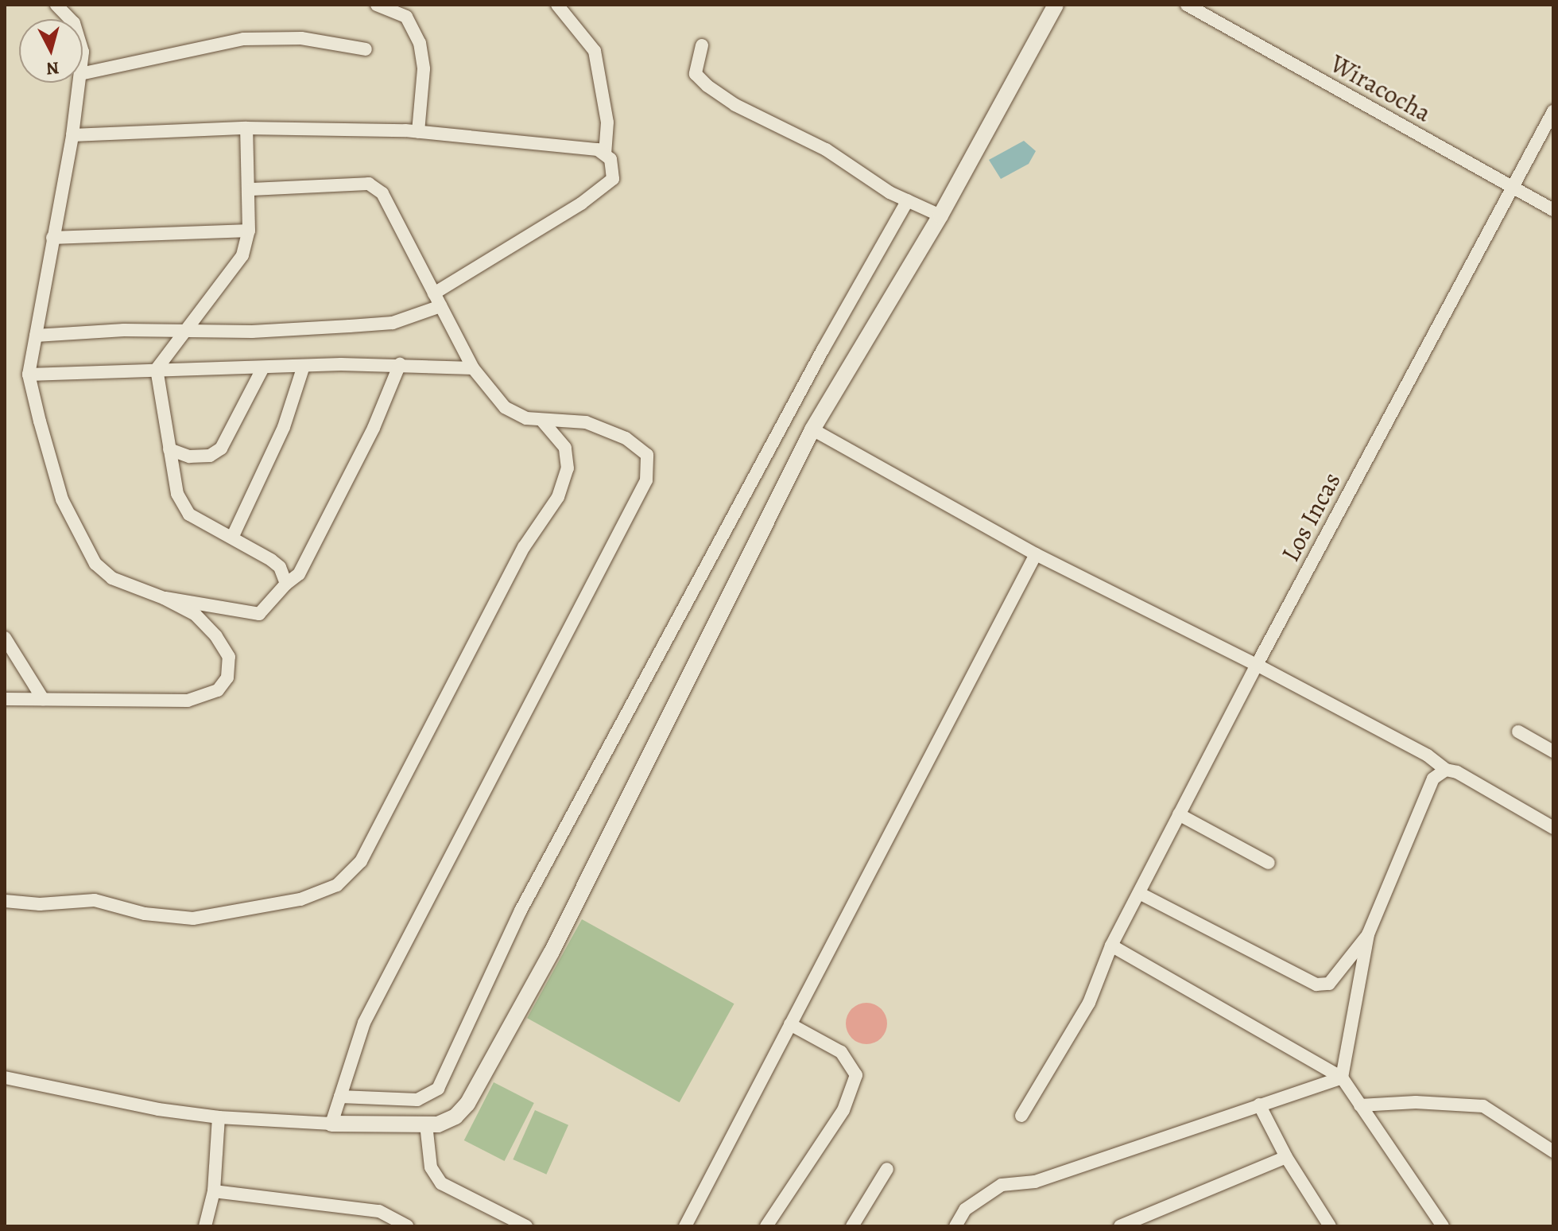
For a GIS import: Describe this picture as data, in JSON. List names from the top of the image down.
{
  "streets": {
    "street": ["Wiracocha", "Los Incas"]
  },
  "crossings": [
    ["Wiracocha", "Los Incas"]
  ],
  "north": "bottom"
}
